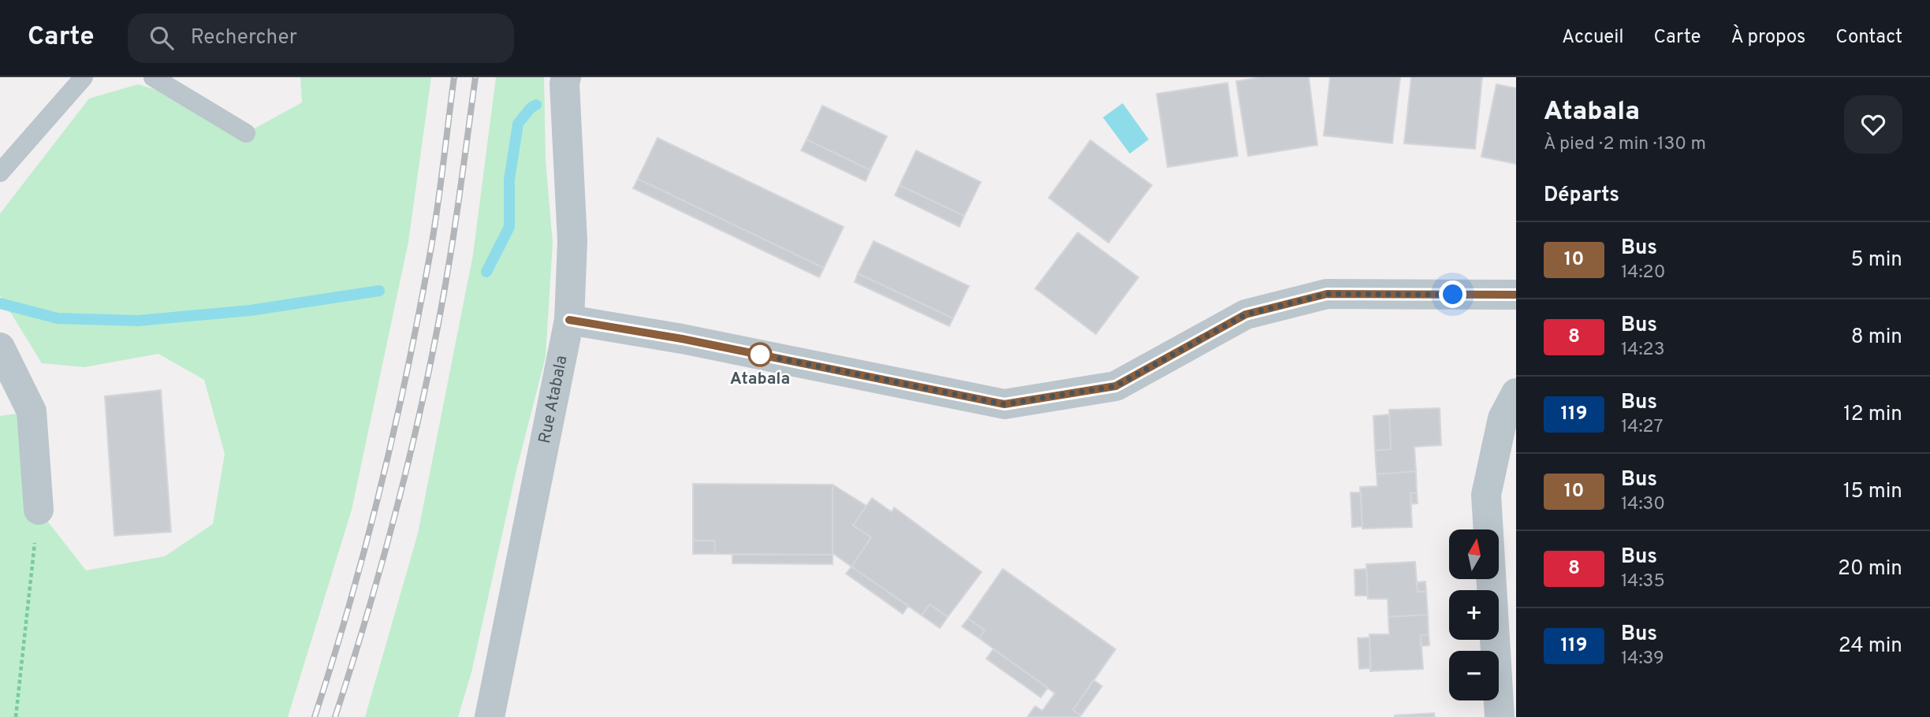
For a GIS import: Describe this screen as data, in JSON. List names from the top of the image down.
{
  "streets": {
    "street": ["Rue Atabala"]
  },
  "places": ["Atabala"],
  "lines": ["bus line 10"],
  "north": "top",
  "page": {
    "header": "Carte",
    "search": "Rechercher",
    "nav": [
      "Accueil",
      "Carte",
      "À propos",
      "Contact"
    ],
    "heading": [
      ["Atabala", "À pied · 2 min · 130 m"],
      "Départs"
    ],
    "list": [
      {
        "mark": "10",
        "name": "Bus",
        "note": "14:20",
        "value": "5 min"
      },
      {
        "mark": "8",
        "name": "Bus",
        "note": "14:23",
        "value": "8 min"
      },
      {
        "mark": "119",
        "name": "Bus",
        "note": "14:27",
        "value": "12 min"
      },
      {
        "mark": "10",
        "name": "Bus",
        "note": "14:30",
        "value": "15 min"
      },
      {
        "mark": "8",
        "name": "Bus",
        "note": "14:35",
        "value": "20 min"
      },
      {
        "mark": "119",
        "name": "Bus",
        "note": "14:39",
        "value": "24 min"
      }
    ],
    "map_buttons": ["+", "−"]
  }
}
